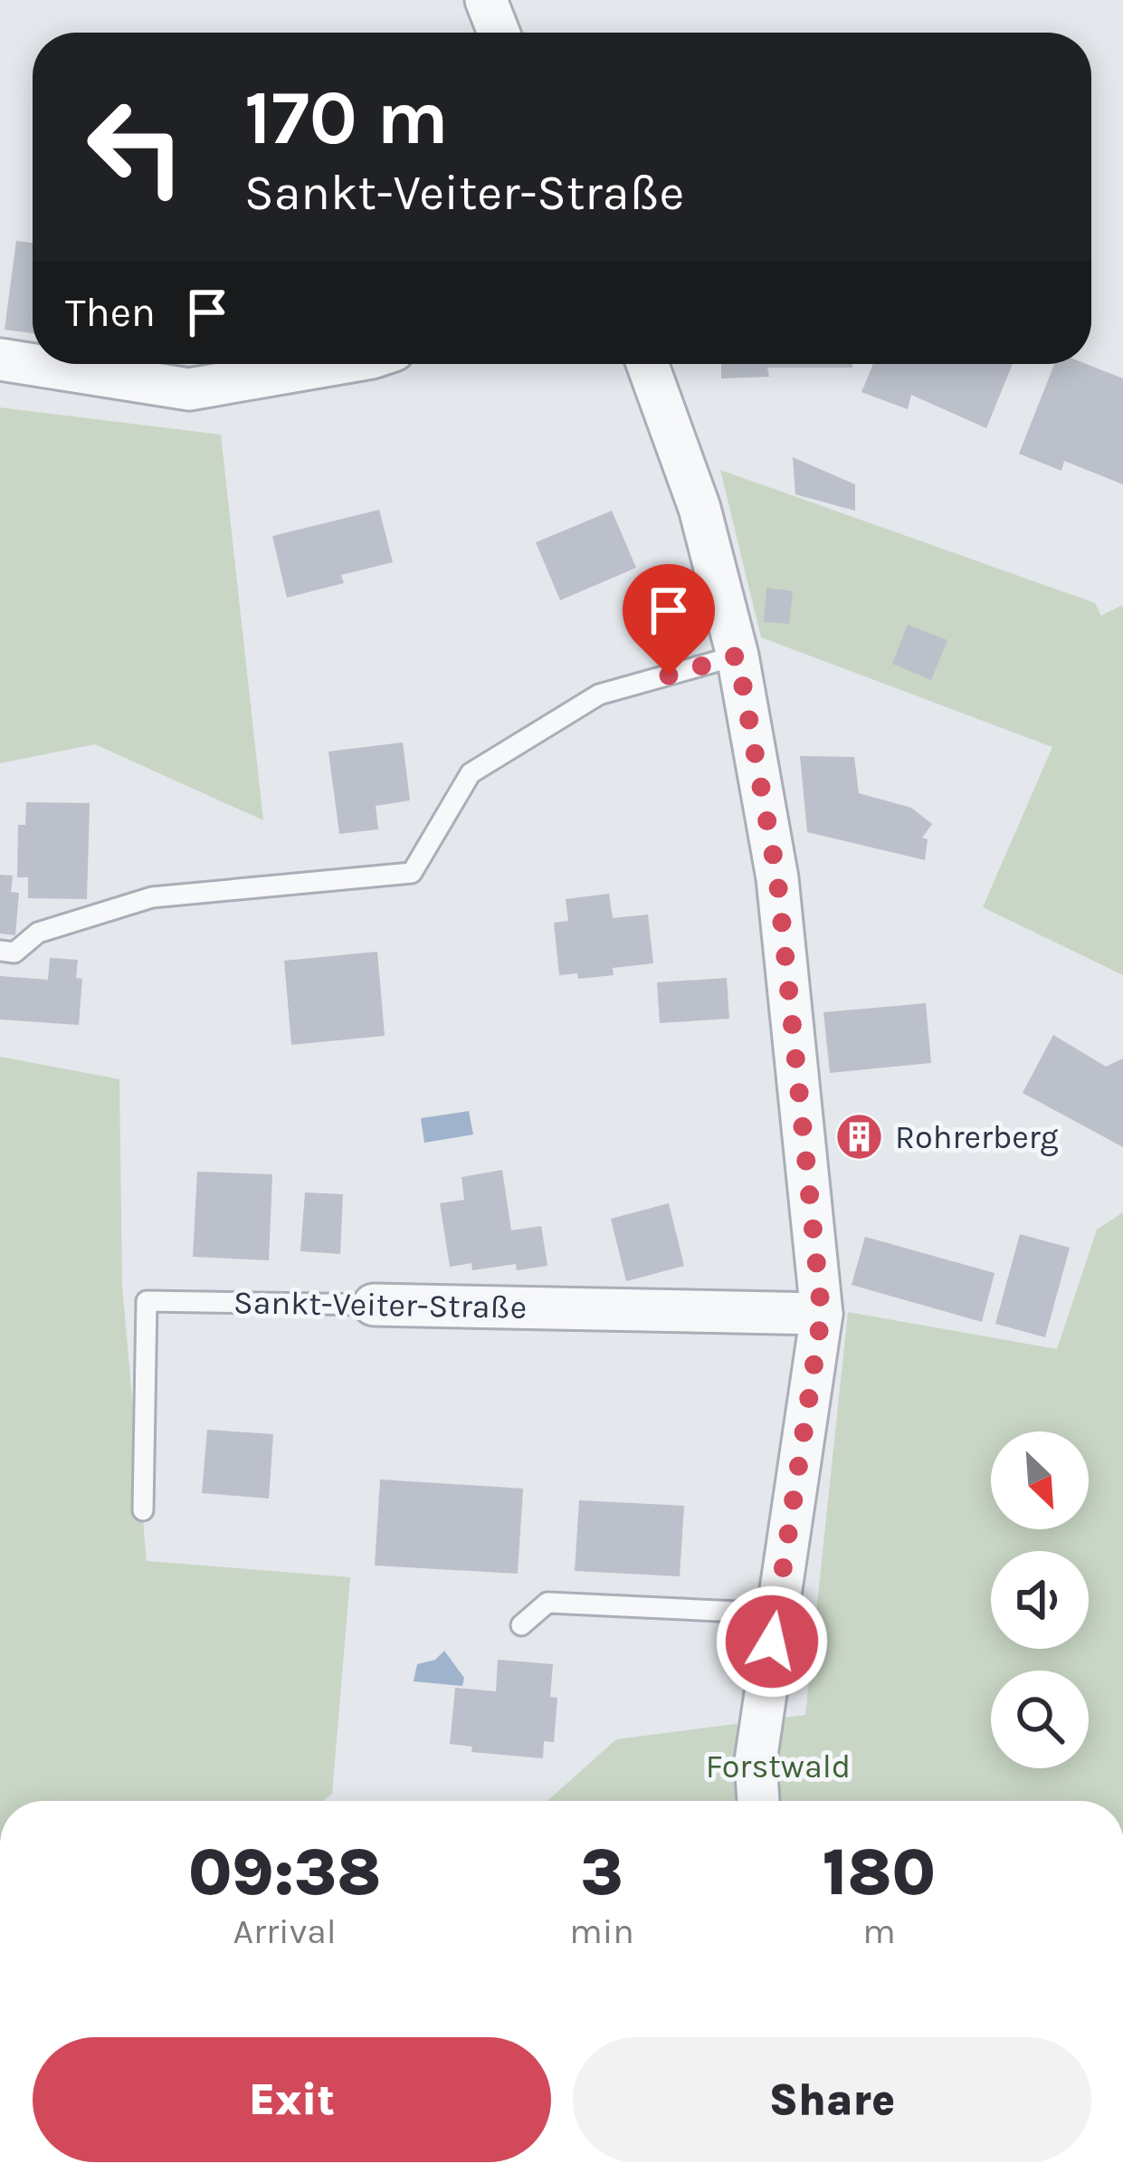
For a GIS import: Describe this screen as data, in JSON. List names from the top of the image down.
{
  "streets": {
    "street": ["Sankt-Veiter-Straße"]
  },
  "parks": ["Forstwald"],
  "places": {
    "building": ["Rohrerberg"]
  },
  "north": "bottom right",
  "page": {
    "turn": ["170 m", "Sankt-Veiter-Straße"],
    "then": "Then",
    "eta": [
      "09:38",
      "Arrival",
      "3",
      "min",
      "180",
      "m"
    ],
    "buttons": ["Exit", "Share"]
  }
}
